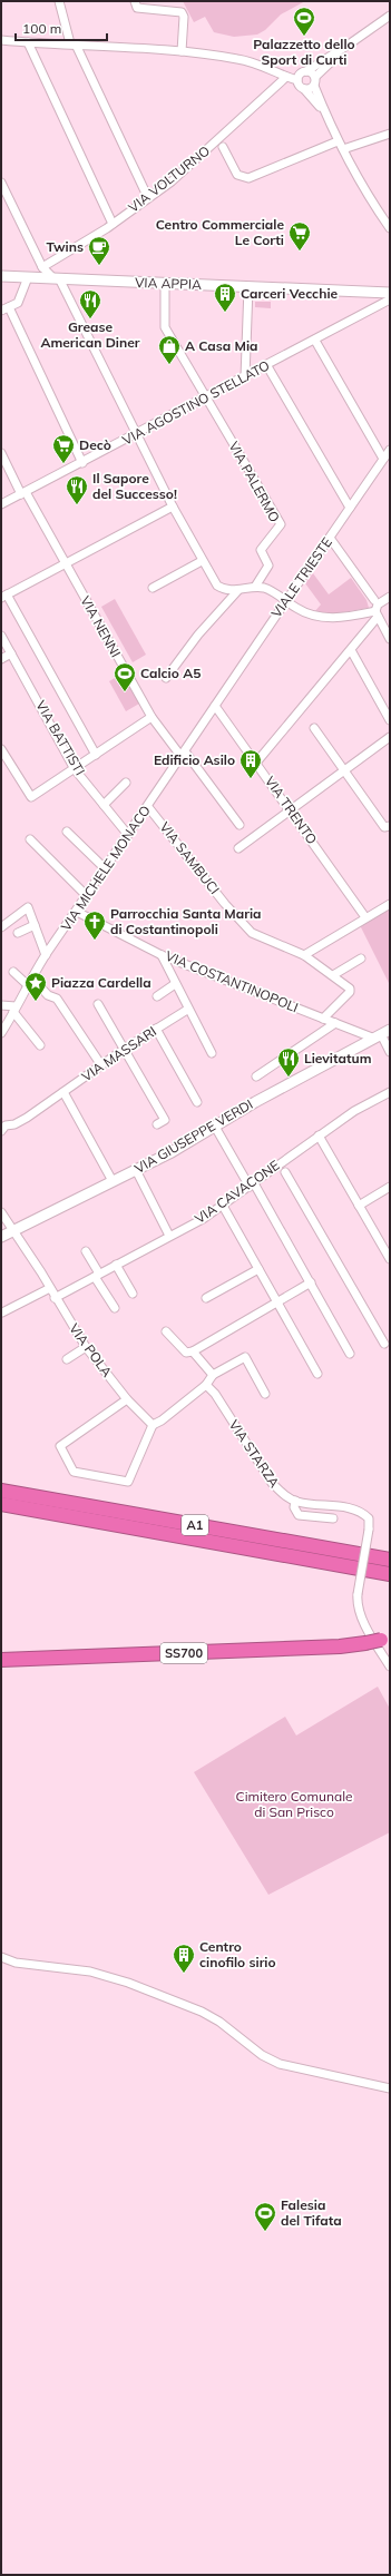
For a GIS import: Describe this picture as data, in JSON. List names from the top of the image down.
{
  "streets": {
    "highway": ["A1", "SS700"],
    "street": [
      "VIA VOLTURNO",
      "VIA APPIA",
      "VIA AGOSTINO STELLATO",
      "VIA PALERMO",
      "VIALE TRIESTE",
      "VIA NENNI",
      "VIA BATTISTI",
      "VIA TRENTO",
      "VIA SAMBUCI",
      "VIA MICHELE MONACO",
      "VIA COSTANTINOPOLI",
      "VIA MASSARI",
      "VIA GIUSEPPE VERDI",
      "VIA CAVACONE",
      "VIA POLA",
      "VIA STARZA"
    ]
  },
  "crossings": [
    ["VIA APPIA", "VIA AGOSTINO STELLATO"],
    ["VIA AGOSTINO STELLATO", "VIA PALERMO"],
    ["VIA AGOSTINO STELLATO", "VIA NENNI"],
    ["VIALE TRIESTE", "VIA TRENTO"],
    ["VIALE TRIESTE", "VIA MICHELE MONACO"],
    ["VIA NENNI", "VIA MICHELE MONACO"],
    ["VIA BATTISTI", "VIA MICHELE MONACO"],
    ["VIA TRENTO", "VIA MICHELE MONACO"],
    ["VIA SAMBUCI", "VIA MICHELE MONACO"],
    ["VIA SAMBUCI", "VIA COSTANTINOPOLI"],
    ["VIA MICHELE MONACO", "VIA COSTANTINOPOLI"],
    ["VIA COSTANTINOPOLI", "VIA GIUSEPPE VERDI"],
    ["VIA GIUSEPPE VERDI", "VIA POLA"],
    ["VIA CAVACONE", "VIA POLA"]
  ],
  "parks": ["Cimitero Comunale di San Prisco"],
  "places": {
    "sports": ["Palazzetto dello Sport di Curti", "Calcio A5", "Falesia del Tifata"],
    "supermarket": ["Centro Commerciale Le Corti", "Decò"],
    "cafe": ["Twins"],
    "building": ["Carceri Vecchie", "Edificio Asilo", "Centro cinofilo sirio"],
    "restaurant": ["Grease American Diner", "Il Sapore del Successo!", "Lievitatum"],
    "shop": ["A Casa Mia"],
    "church": ["Parrocchia Santa Maria di Costantinopoli"],
    "place": ["Piazza Cardella"]
  },
  "scale_bar": "100 m"
}
